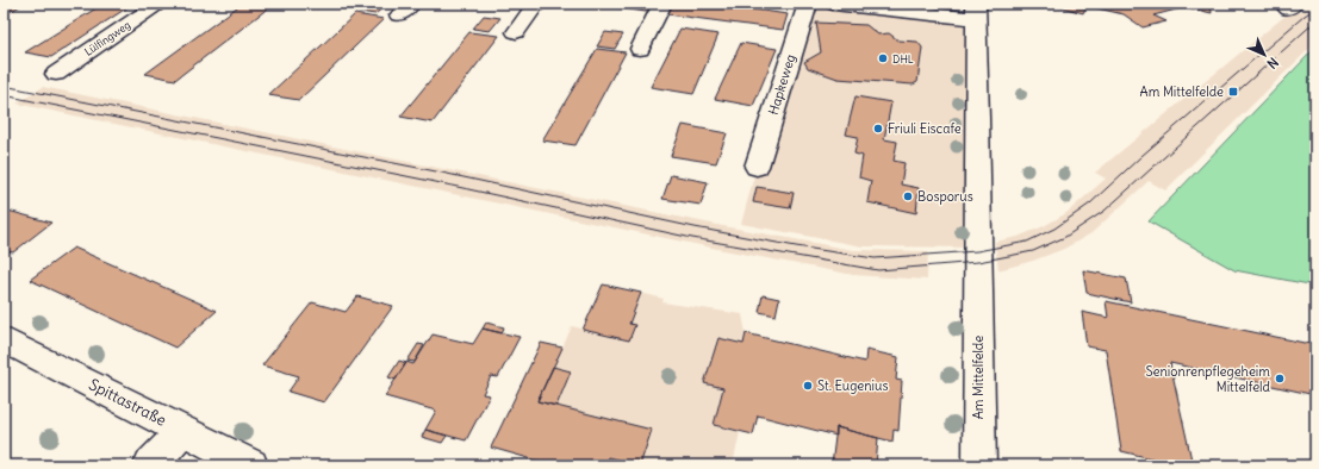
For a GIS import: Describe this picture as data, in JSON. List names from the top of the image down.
{
  "streets": {
    "street": [
      "Lülfingweg",
      "Hapkeweg",
      "Am Mittelfelde",
      "Spittastraße"
    ]
  },
  "places": {
    "other": [
      "DHL",
      "Friuli Eiscafe",
      "Bosporus",
      "Senionrenpflegeheim Mittelfeld",
      "St. Eugenius"
    ],
    "transit": ["Am Mittelfelde"]
  },
  "north": "bottom right"
}
